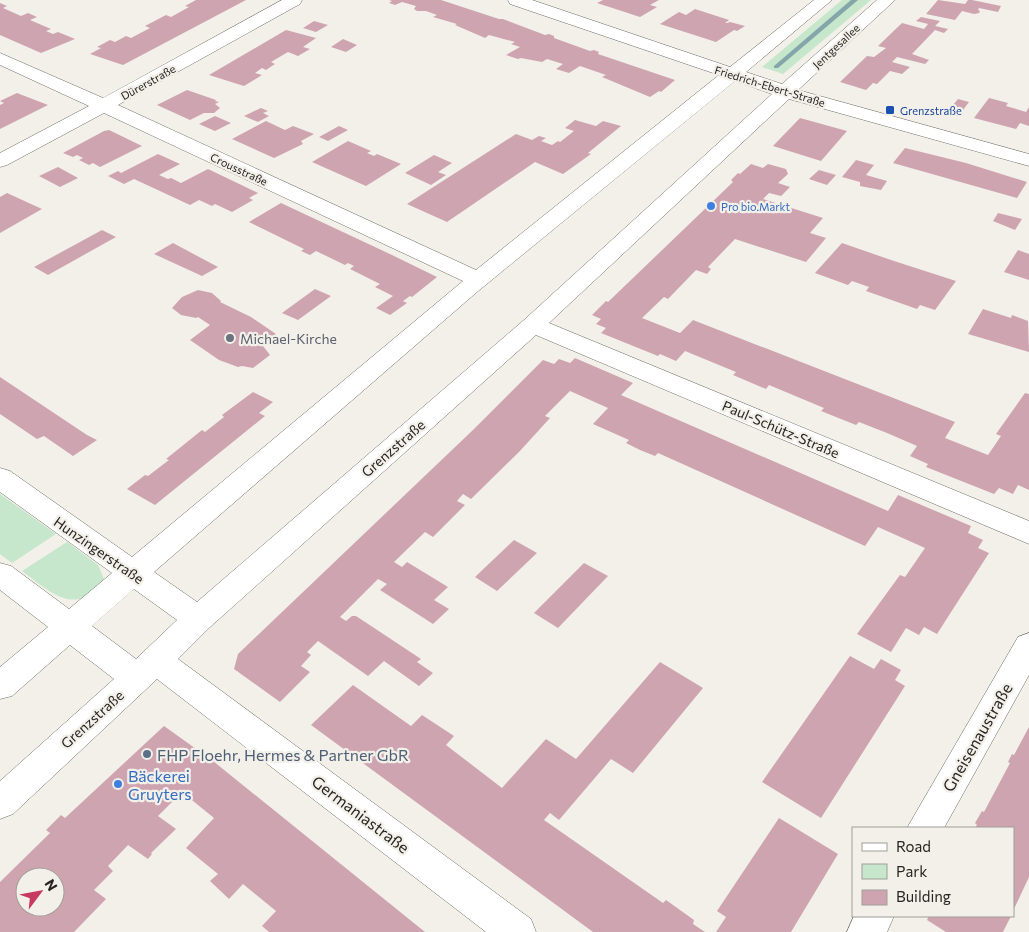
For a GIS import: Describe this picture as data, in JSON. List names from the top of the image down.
{
  "streets": {
    "street": [
      "Jentgesallee",
      "Dürerstraße",
      "Friedrich-Ebert-Straße",
      "Crousstraße",
      "Paul-Schütz-Straße",
      "Grenzstraße",
      "Hunzingerstraße",
      "Gneisenaustraße",
      "Germaniastraße"
    ]
  },
  "crossings": [
    ["Jentgesallee", "Friedrich-Ebert-Straße"],
    ["Jentgesallee", "Grenzstraße"],
    ["Dürerstraße", "Crousstraße"],
    ["Friedrich-Ebert-Straße", "Grenzstraße"],
    ["Paul-Schütz-Straße", "Grenzstraße"],
    ["Grenzstraße", "Hunzingerstraße"],
    ["Grenzstraße", "Germaniastraße"]
  ],
  "places": {
    "transit": ["Grenzstraße"],
    "other": [
      "Pro bio.Markt",
      "Michael-Kirche",
      "FHP Floehr, Hermes & Partner GbR",
      "Bäckerei Gruyters"
    ]
  },
  "legend": ["Road", "Park", "Building"],
  "north": "top right"
}
